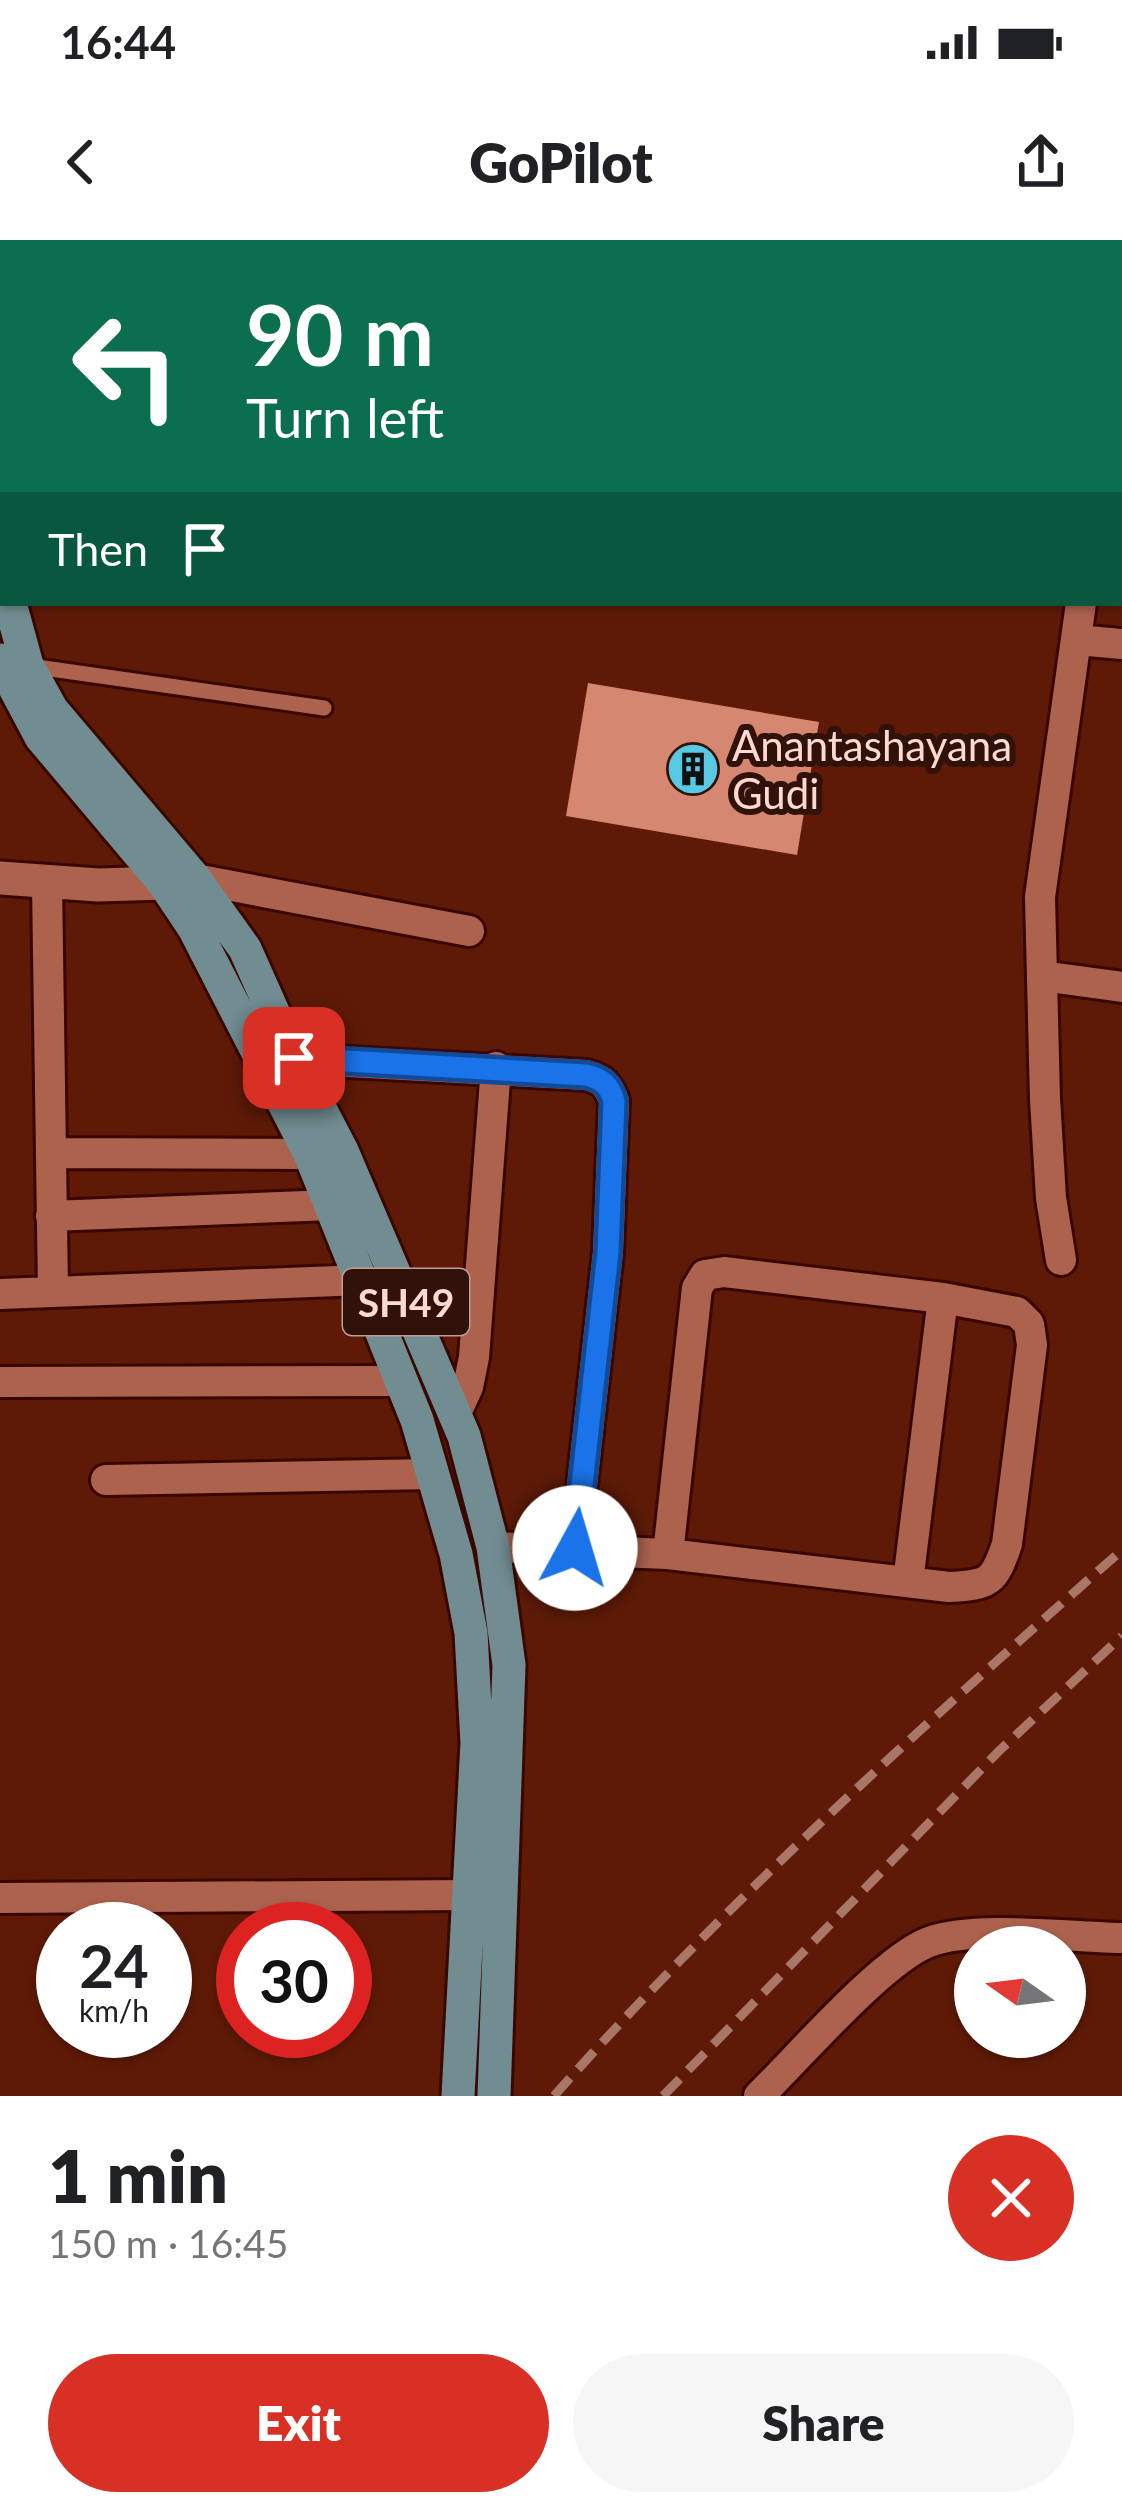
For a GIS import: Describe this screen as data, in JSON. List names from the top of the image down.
{
  "streets": {
    "main road": ["SH49"]
  },
  "places": {
    "building": ["Anantashayana Gudi"]
  },
  "north": "left",
  "page": {
    "status": "16:44",
    "header": "GoPilot",
    "turn": ["90 m", "Turn left"],
    "then": "Then",
    "speed": "24 km/h",
    "limit": "30",
    "heading": ["1 min", "150 m · 16:45"],
    "buttons": ["Exit", "Share"]
  }
}
